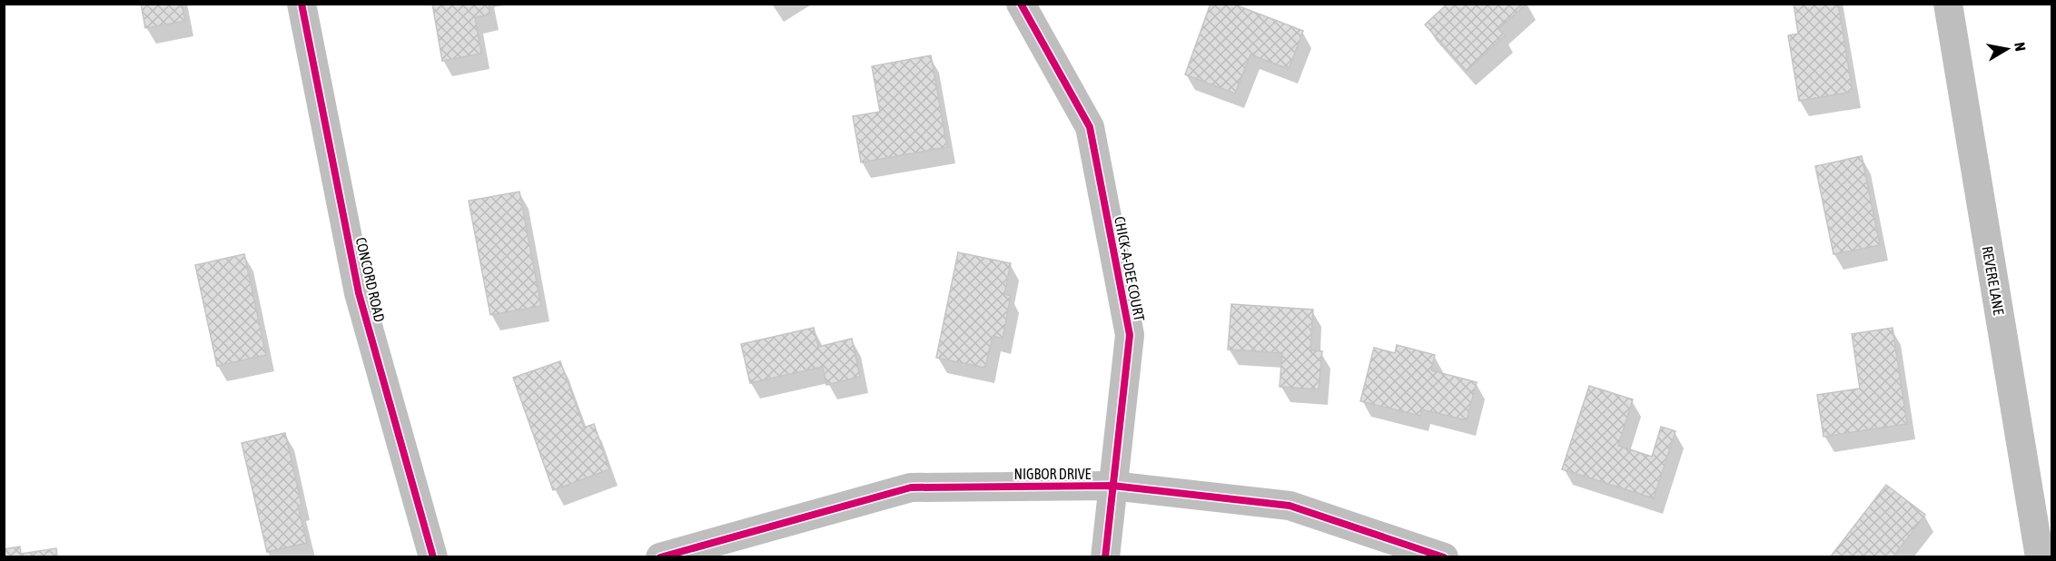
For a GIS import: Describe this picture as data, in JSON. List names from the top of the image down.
{
  "streets": {
    "street": [
      "CHICK-A-DEE COURT",
      "CONCORD ROAD",
      "REVERE LANE",
      "NIGBOR DRIVE"
    ]
  },
  "crossings": [
    ["CHICK-A-DEE COURT", "NIGBOR DRIVE"]
  ],
  "north": "right"
}
